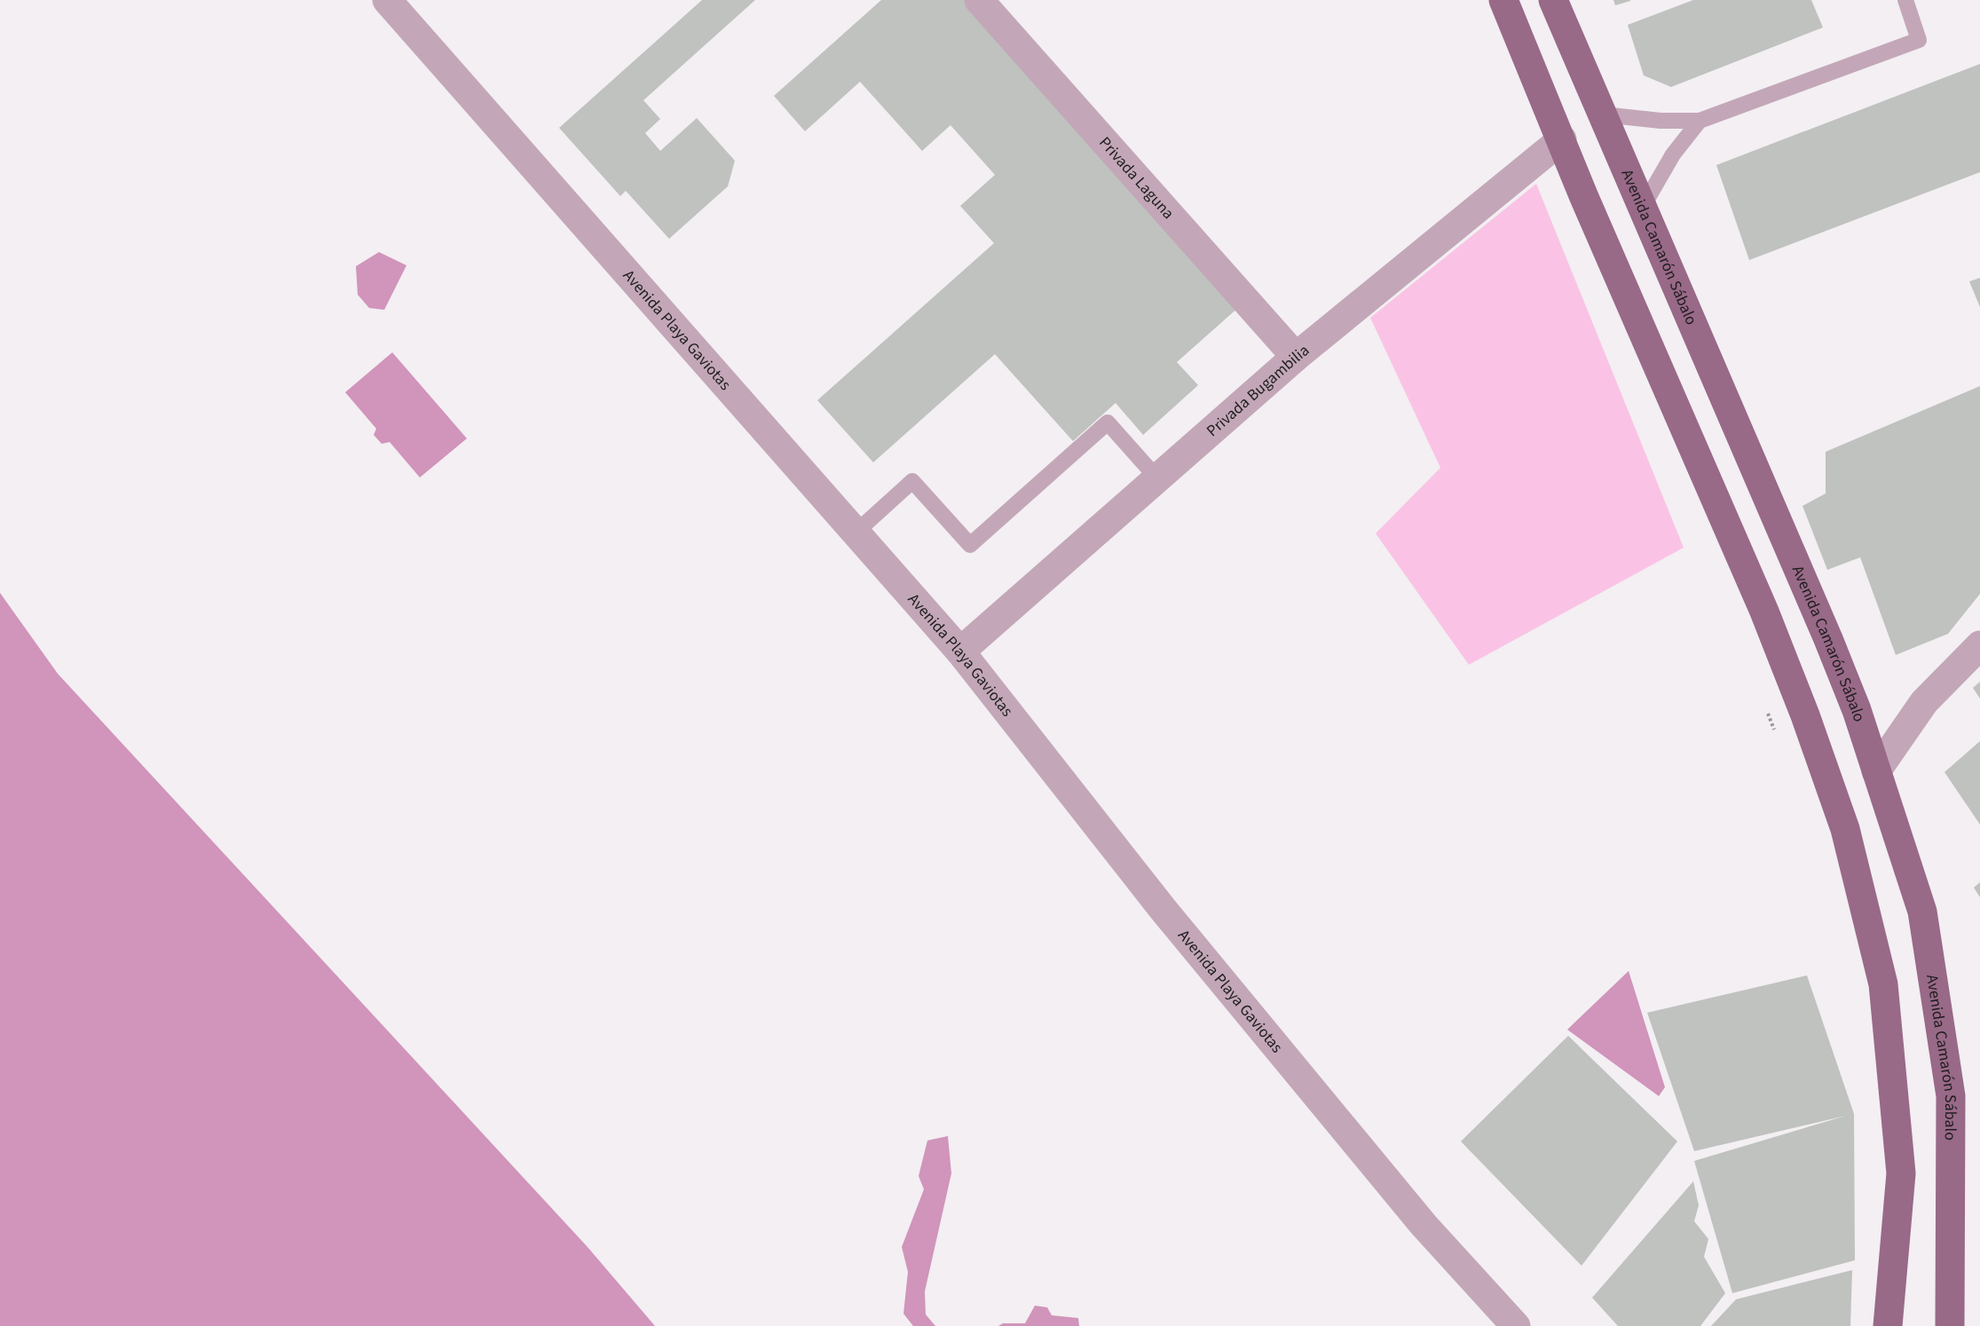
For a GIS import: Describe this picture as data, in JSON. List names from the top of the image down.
{
  "streets": {
    "main road": ["Avenida Camarón Sábalo"],
    "street": ["Privada Laguna", "Avenida Playa Gaviotas", "Privada Bugambilia"]
  },
  "crossings": [
    ["Privada Laguna", "Privada Bugambilia"],
    ["Avenida Playa Gaviotas", "Privada Bugambilia"]
  ]
}
